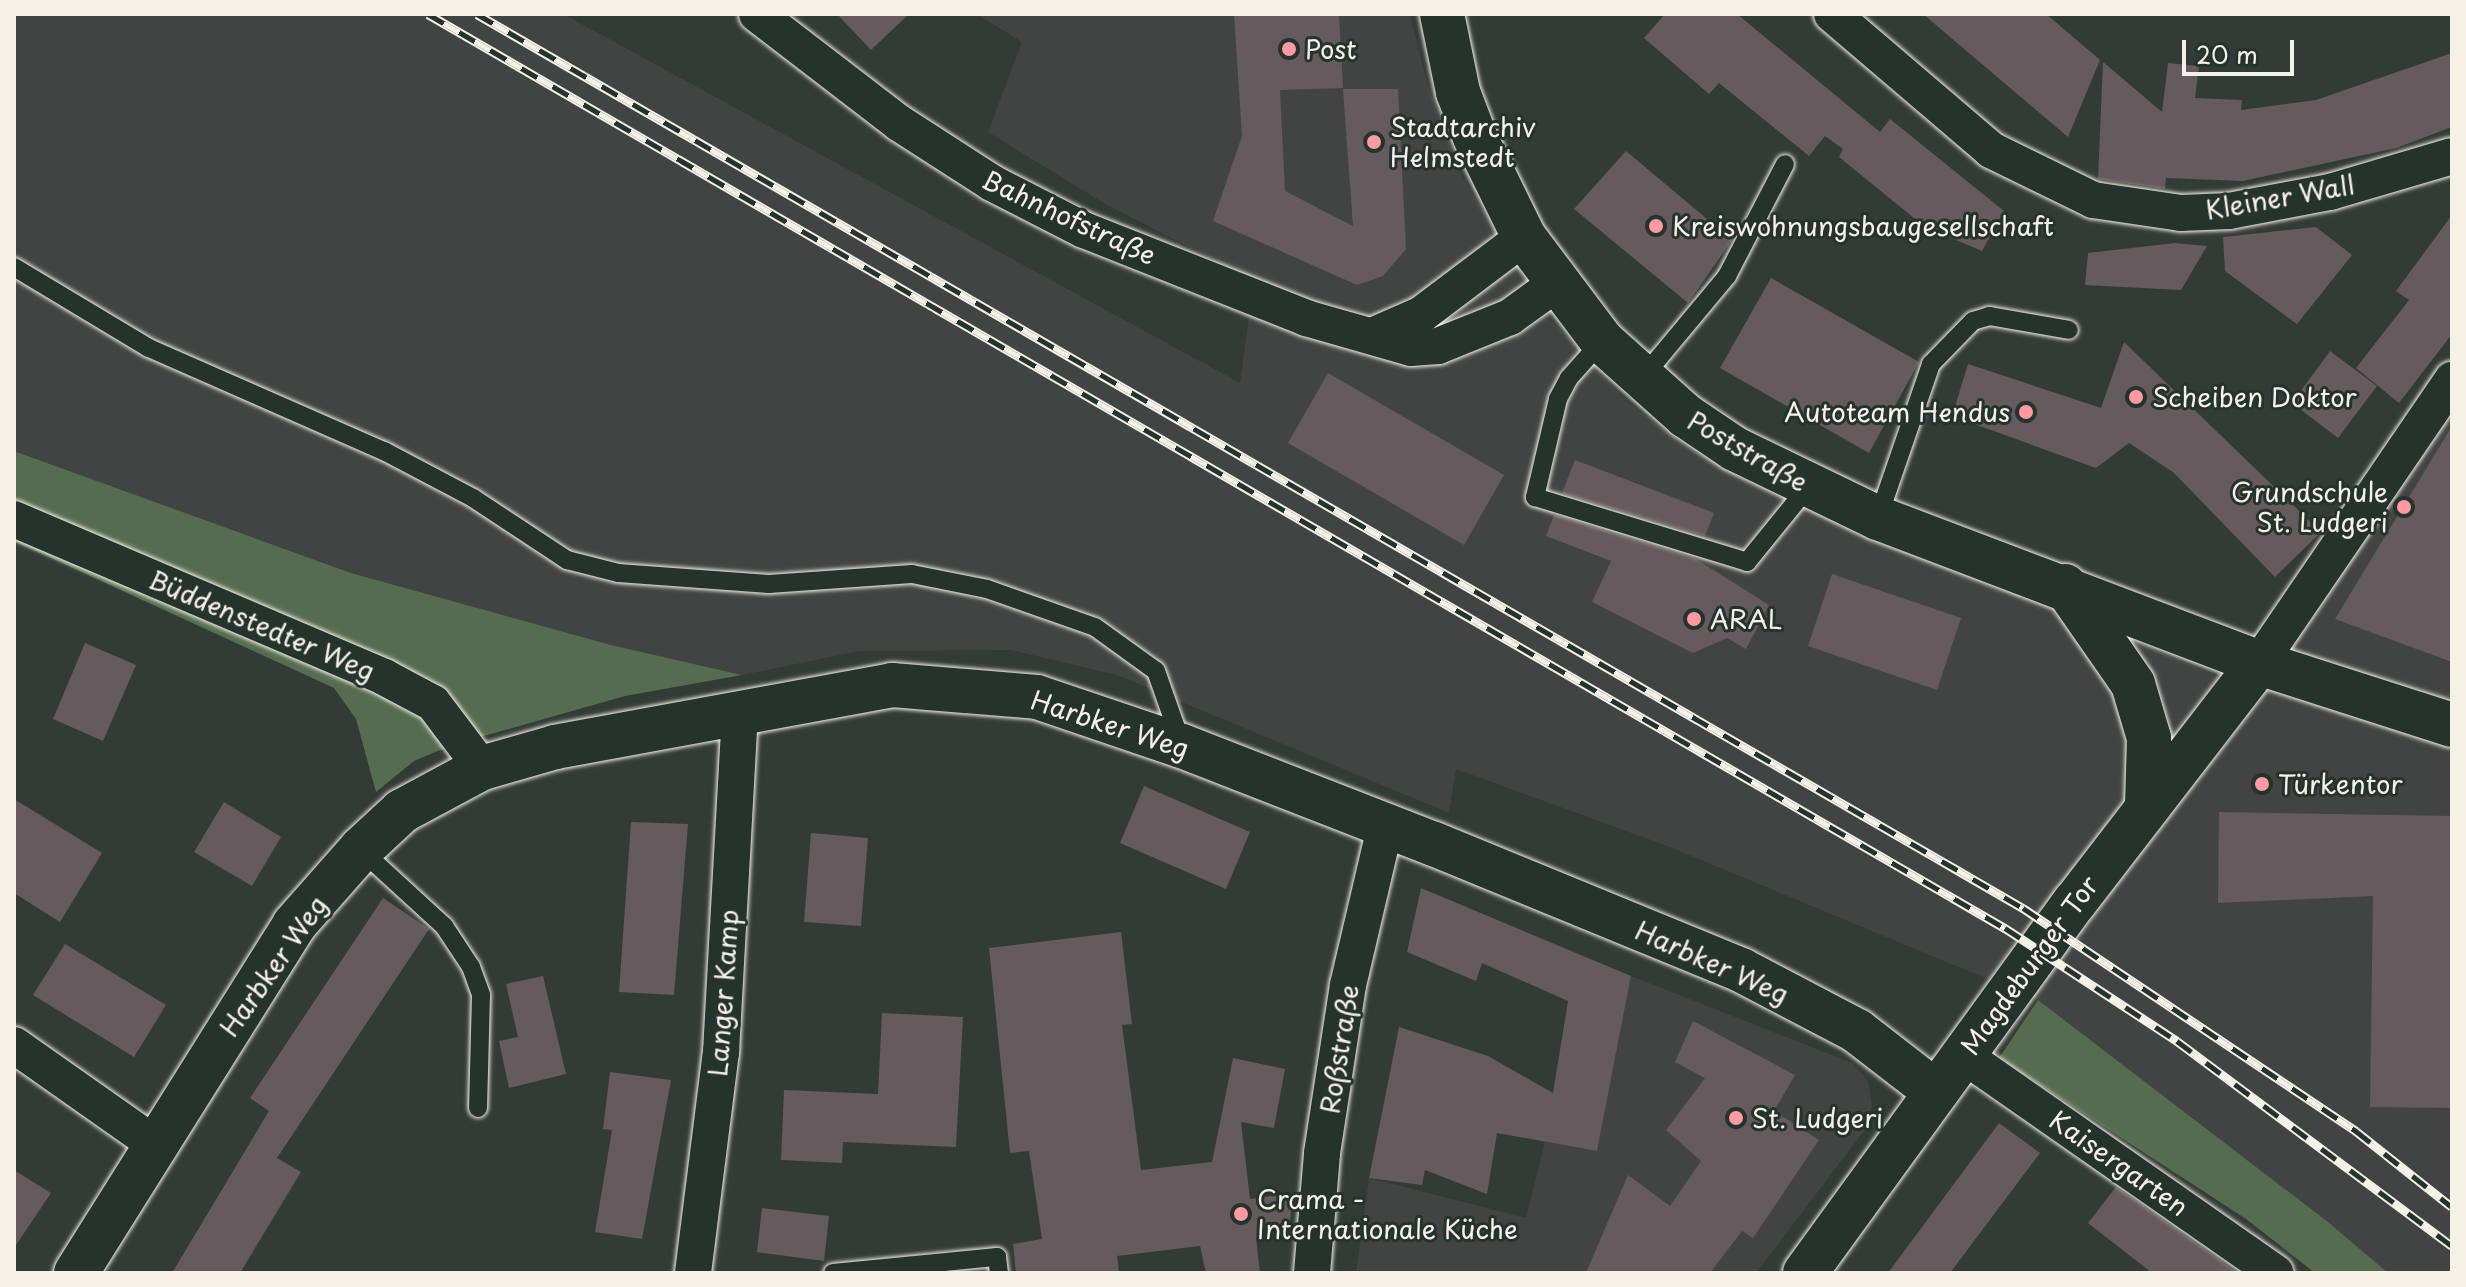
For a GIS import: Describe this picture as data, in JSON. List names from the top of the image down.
{
  "streets": {
    "main road": ["Poststraße", "Harbker Weg", "Magdeburger Tor"],
    "street": [
      "Kleiner Wall",
      "Bahnhofstraße",
      "Büddenstedter Weg",
      "Langer Kamp",
      "Roßstraße",
      "Kaisergarten"
    ]
  },
  "crossings": [
    ["Bahnhofstraße", "Poststraße"],
    ["Poststraße", "Magdeburger Tor"],
    ["Büddenstedter Weg", "Harbker Weg"],
    ["Harbker Weg", "Magdeburger Tor"],
    ["Harbker Weg", "Langer Kamp"],
    ["Harbker Weg", "Roßstraße"],
    ["Magdeburger Tor", "Kaisergarten"]
  ],
  "places": [
    "Post",
    "Stadtarchiv Helmstedt",
    "Kreiswohnungsbaugesellschaft",
    "Scheiben Doktor",
    "Autoteam Hendus",
    "Grundschule St. Ludgeri",
    "ARAL",
    "Türkentor",
    "St. Ludgeri",
    "Crama - Internationale Küche"
  ],
  "scale_bar": "20 m"
}
